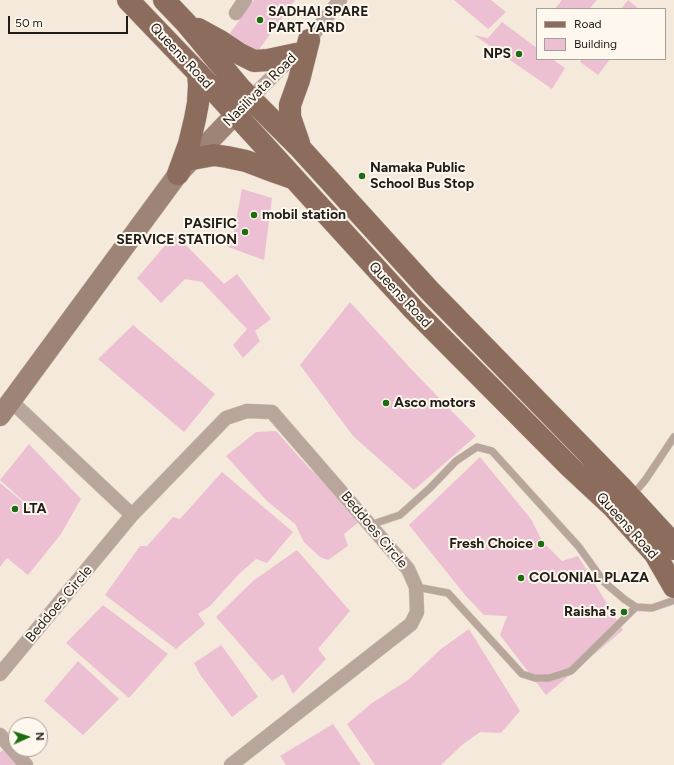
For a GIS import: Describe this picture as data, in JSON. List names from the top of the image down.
{
  "streets": {
    "main road": ["Queens Road", "Nasilivata Road"],
    "street": ["Beddoes Circle"]
  },
  "crossings": [
    ["Queens Road", "Nasilivata Road"]
  ],
  "places": [
    "SADHAI SPARE PART YARD",
    "NPS",
    "Namaka Public School Bus Stop",
    "mobil station",
    "PASIFIC SERVICE STATION",
    "Asco motors",
    "LTA",
    "Fresh Choice",
    "COLONIAL PLAZA",
    "Raisha's"
  ],
  "legend": ["Road", "Building"],
  "scale_bar": "50 m",
  "north": "right"
}
